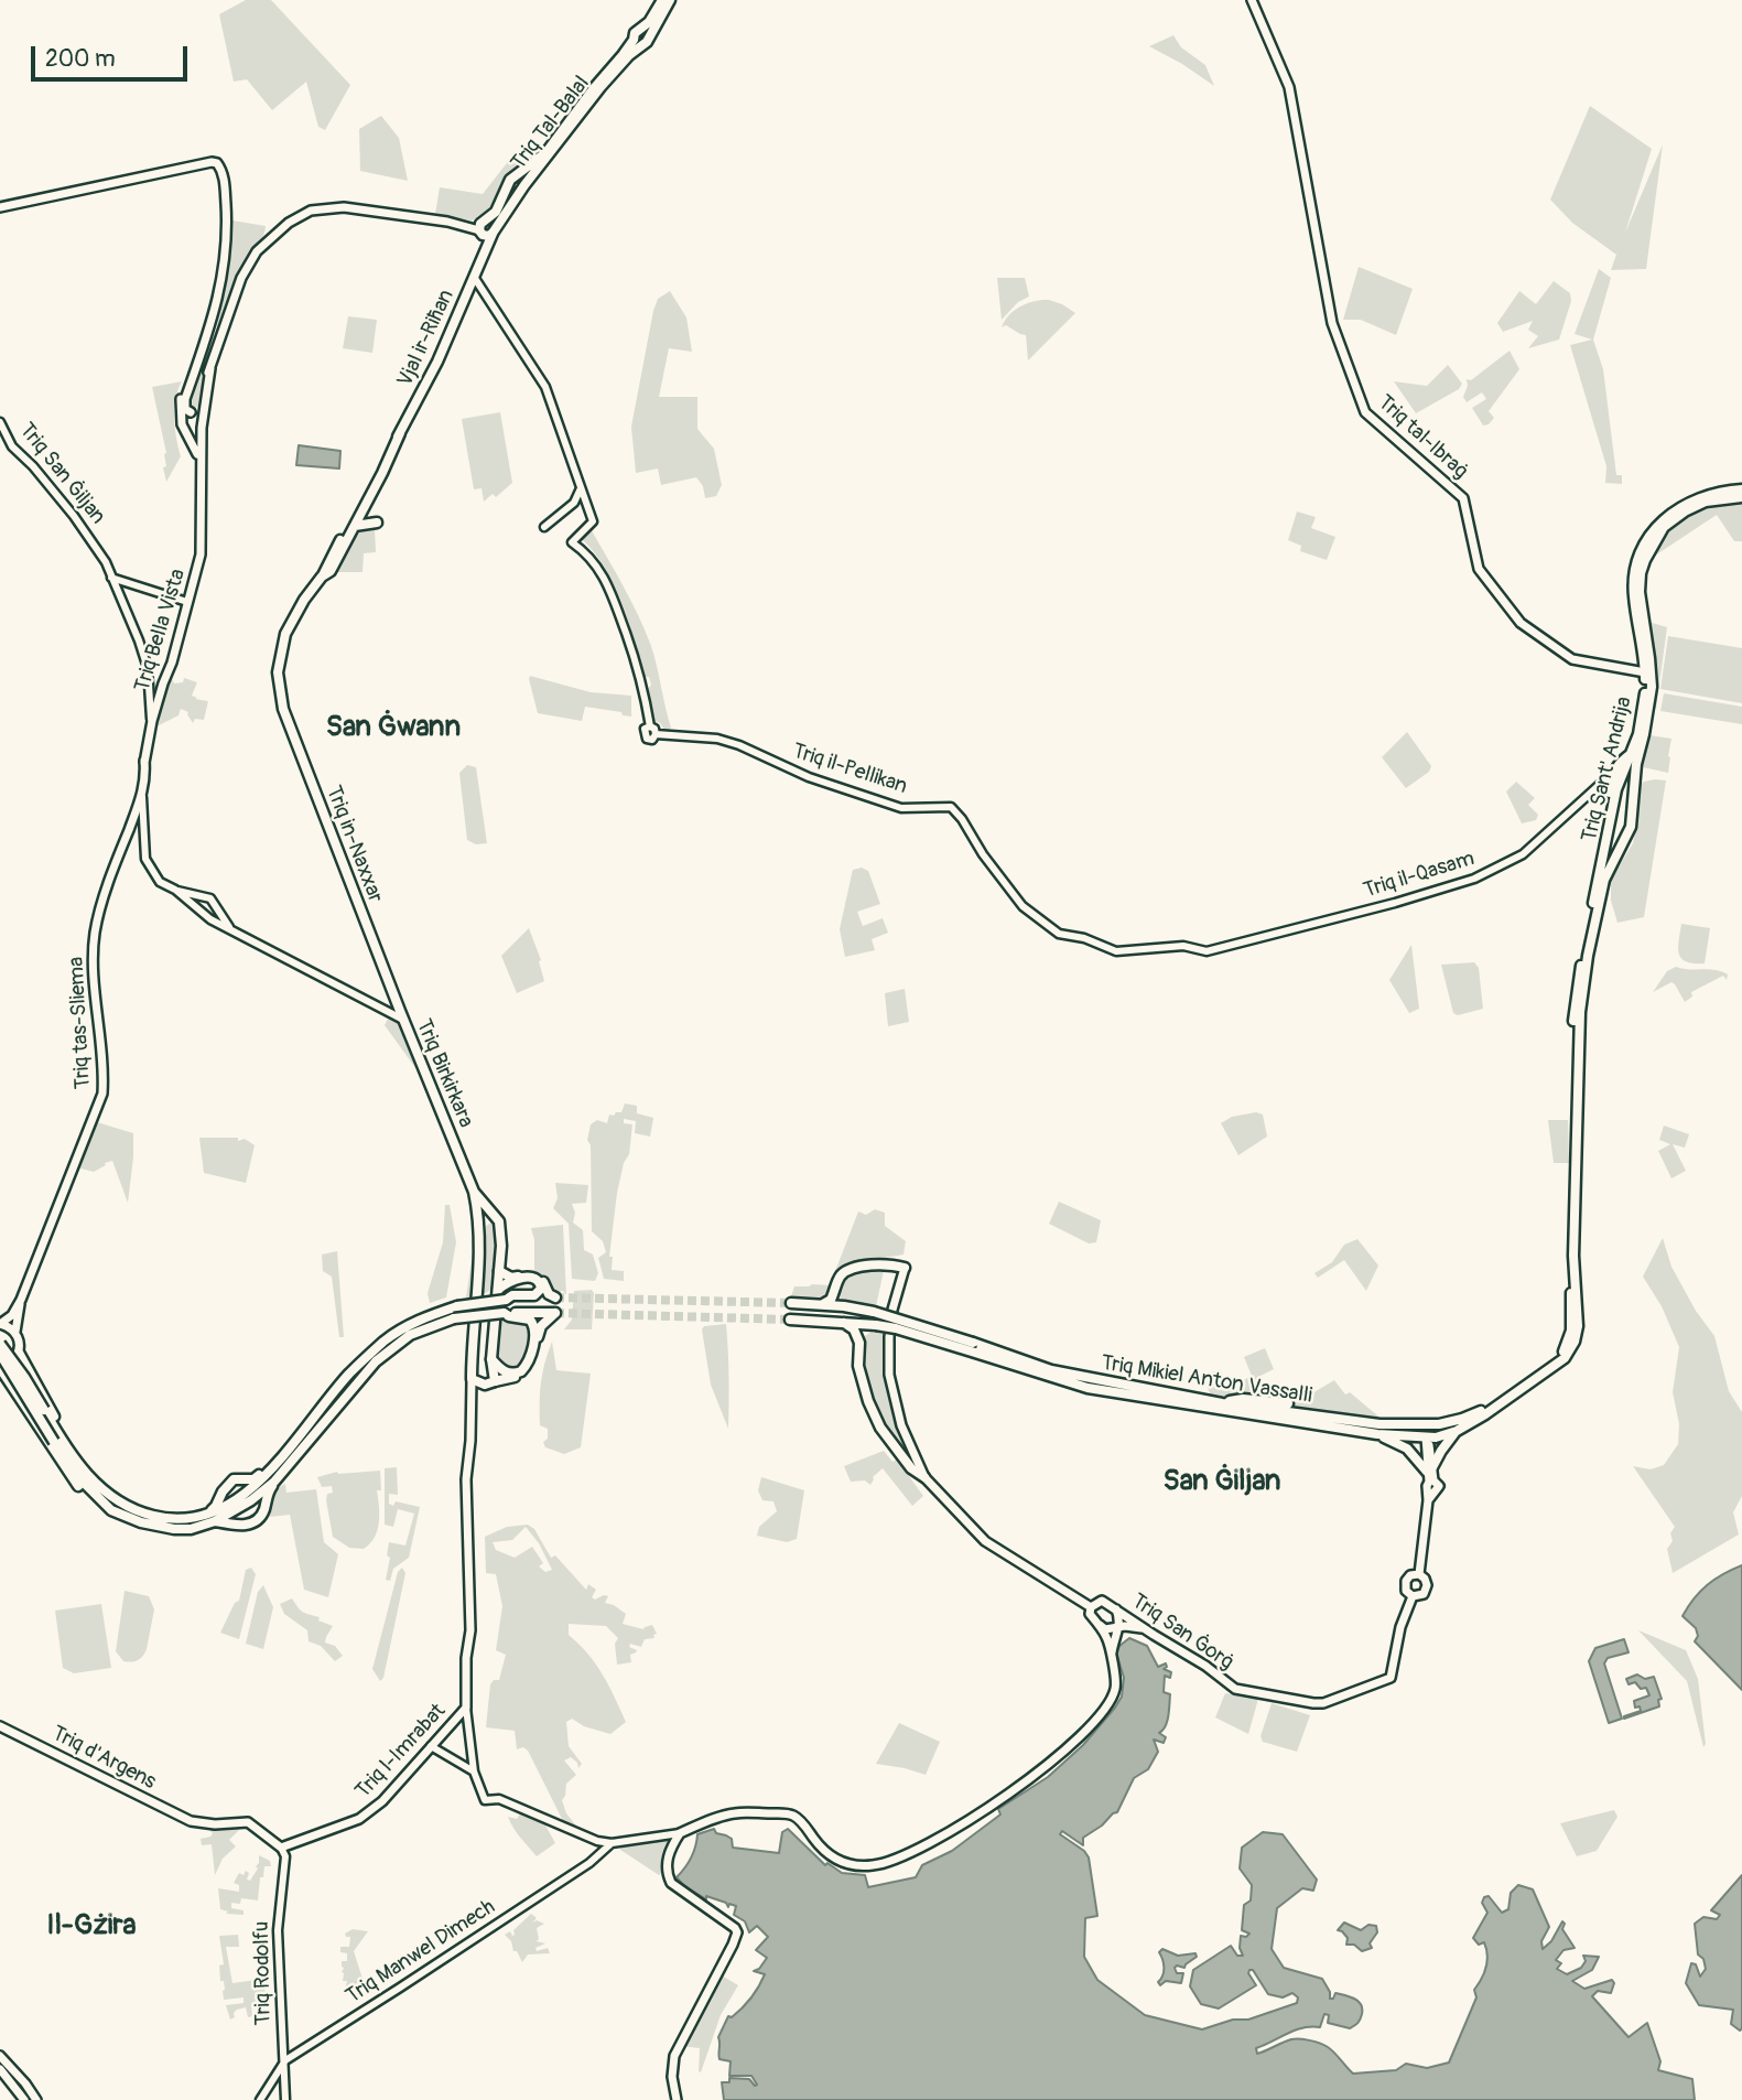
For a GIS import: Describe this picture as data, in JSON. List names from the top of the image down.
{
  "streets": {
    "main road": [
      "Triq Tal-Balal",
      "Vjal ir-Riħan",
      "Triq tal-Ibraġ",
      "Triq Bella Vista",
      "Triq Sant' Andrija",
      "Triq in-Naxxar",
      "Triq tas-Sliema",
      "Triq Birkirkara",
      "Triq Mikiel Anton Vassalli",
      "Triq San Ġorġ",
      "Triq l-Imrabat",
      "Triq d'Argens"
    ],
    "street": [
      "Triq San Ġiljan",
      "Triq il-Pellikan",
      "Triq il-Qasam",
      "Triq Manwel Dimech",
      "Triq Rodolfu"
    ]
  },
  "crossings": [
    ["Triq Tal-Balal", "Vjal ir-Riħan"],
    ["Triq Tal-Balal", "Triq Bella Vista"],
    ["Vjal ir-Riħan", "Triq in-Naxxar"],
    ["Triq tal-Ibraġ", "Triq Sant' Andrija"],
    ["Triq San Ġiljan", "Triq Bella Vista"],
    ["Triq Bella Vista", "Triq tas-Sliema"],
    ["Triq Bella Vista", "Triq Birkirkara"],
    ["Triq il-Pellikan", "Triq il-Qasam"],
    ["Triq Sant' Andrija", "Triq Mikiel Anton Vassalli"],
    ["Triq in-Naxxar", "Triq Birkirkara"],
    ["Triq tas-Sliema", "Triq Birkirkara"],
    ["Triq Birkirkara", "Triq l-Imrabat"],
    ["Triq l-Imrabat", "Triq d'Argens"],
    ["Triq l-Imrabat", "Triq Rodolfu"],
    ["Triq d'Argens", "Triq Rodolfu"],
    ["Triq Manwel Dimech", "Triq Rodolfu"]
  ],
  "districts": ["San Ġwann", "San Ġiljan", "Il-Gżira"],
  "scale_bar": "200 m"
}
